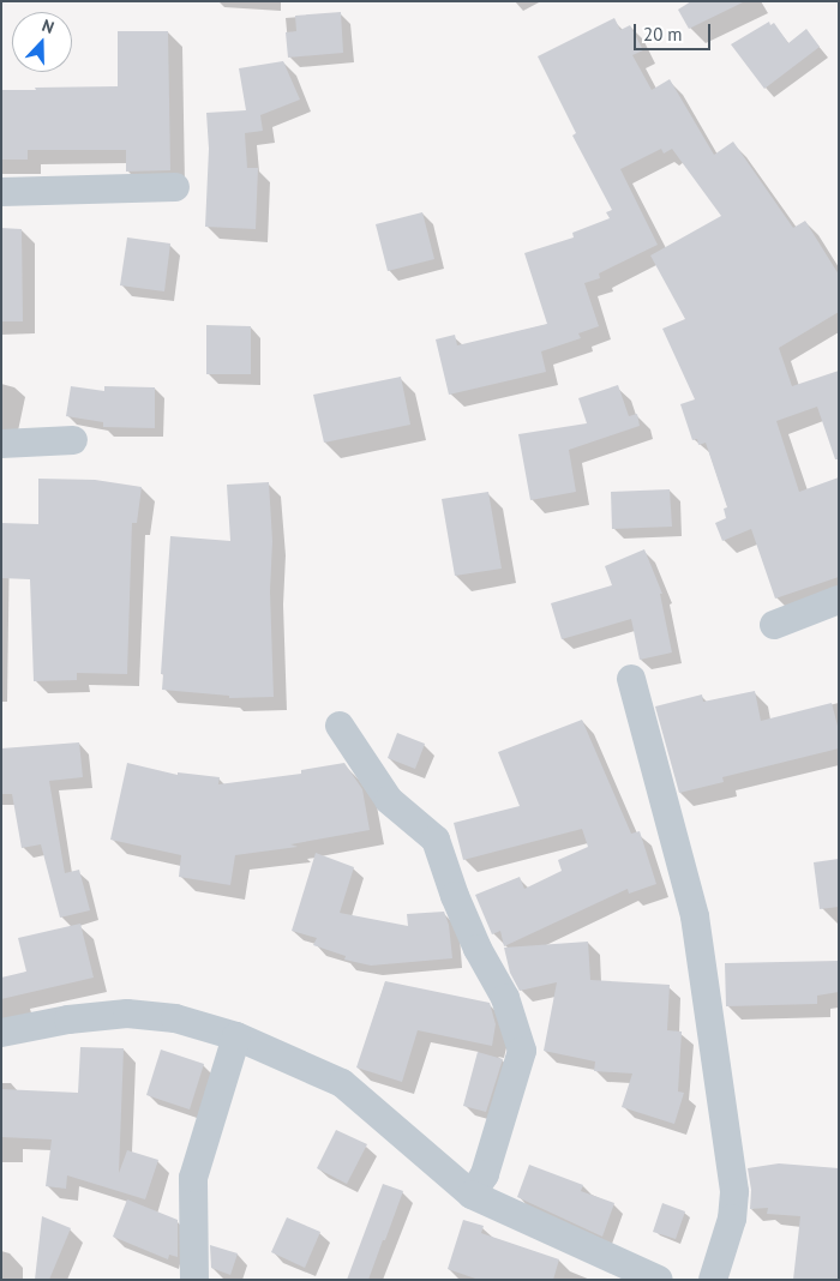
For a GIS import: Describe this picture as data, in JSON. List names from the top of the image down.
{
  "scale_bar": "20 m",
  "north": "top"
}
